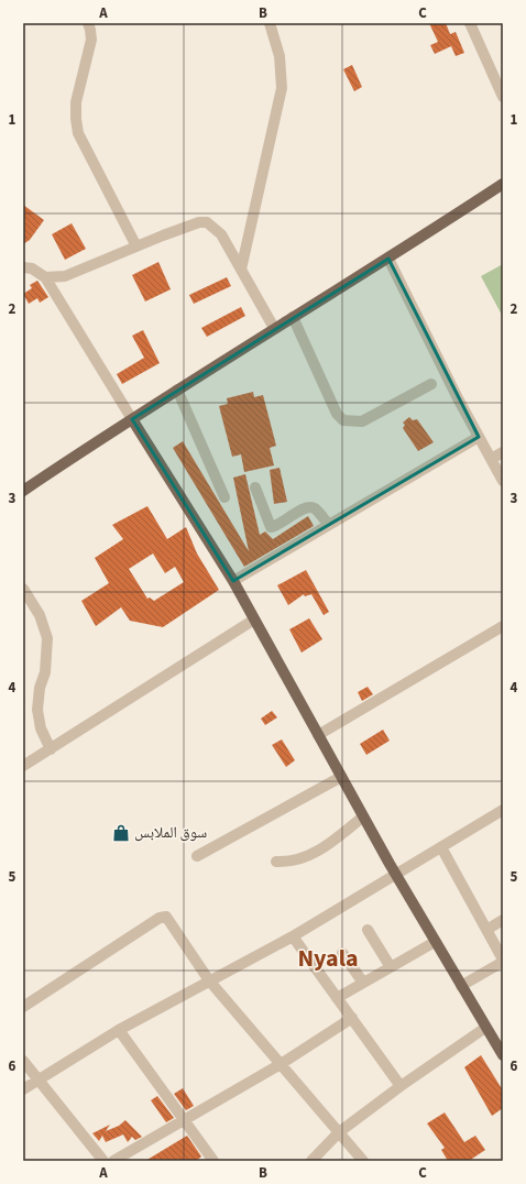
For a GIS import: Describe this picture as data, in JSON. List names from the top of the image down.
{
  "districts": ["Nyala"],
  "places": {
    "shop": ["سوق الملابس"]
  },
  "grid": {
    "columns": ["A", "B", "C"],
    "rows": [
      "1",
      "2",
      "3",
      "4",
      "5",
      "6"
    ]
  }
}
